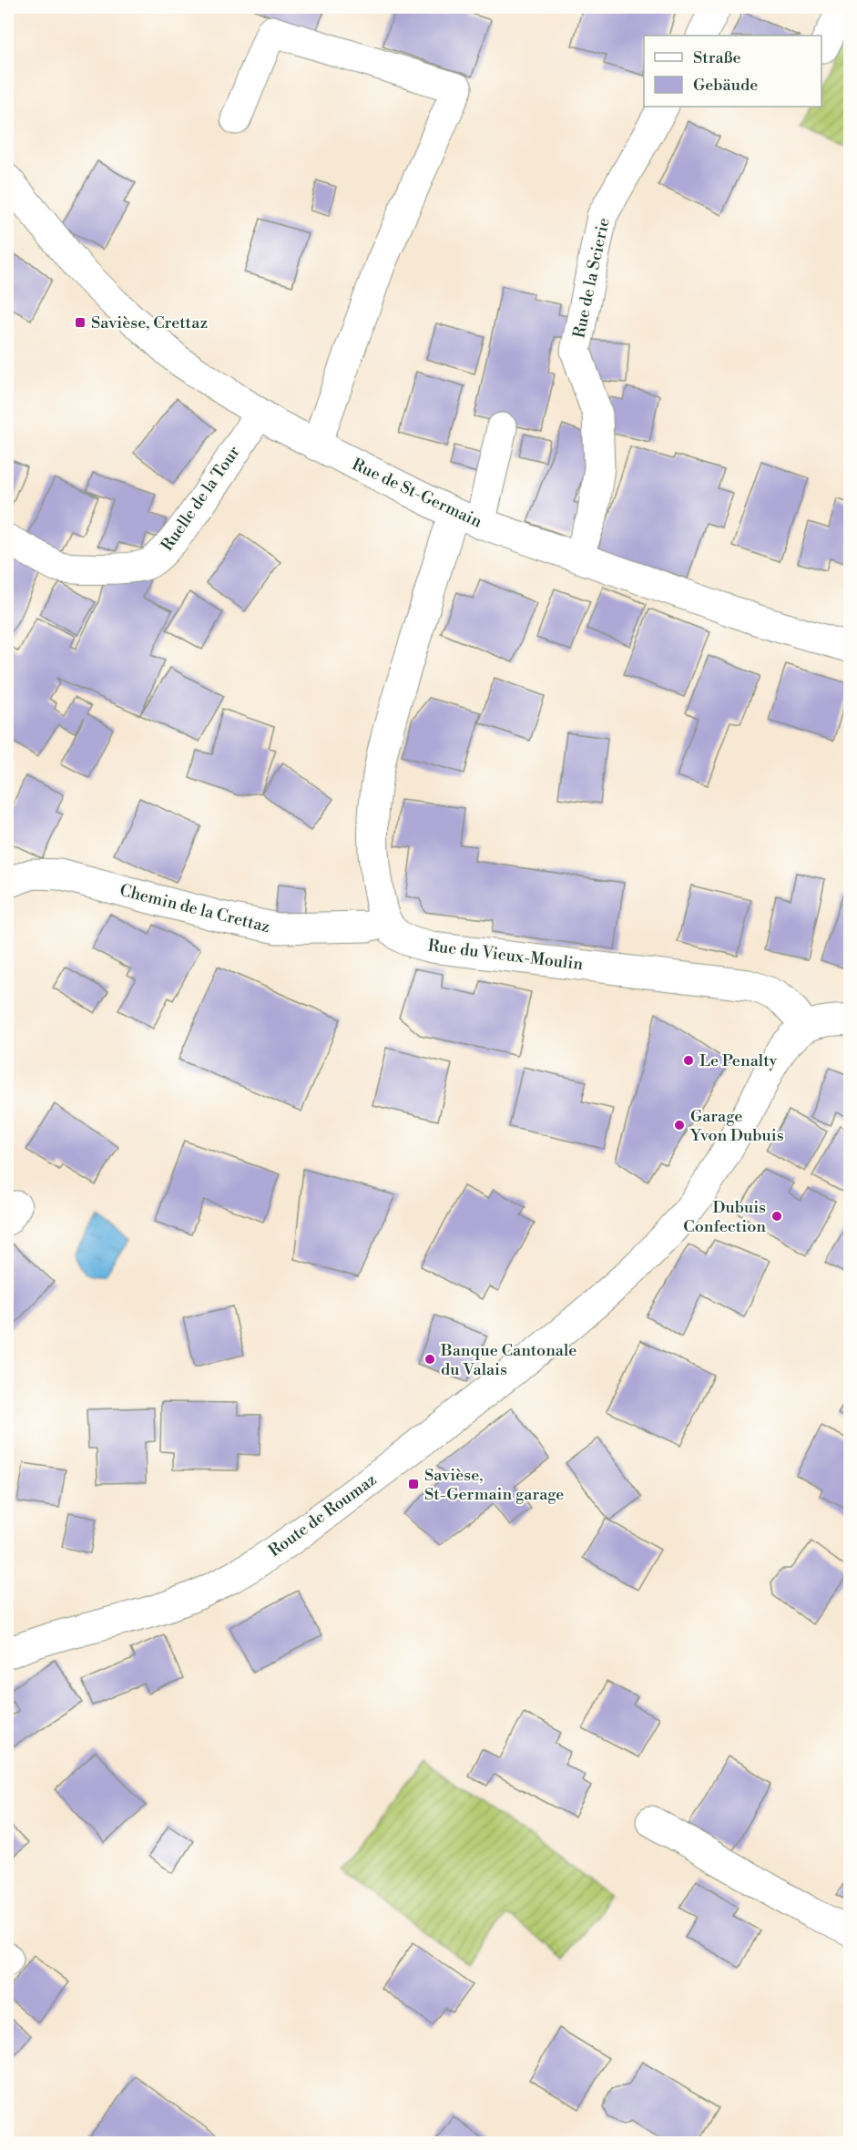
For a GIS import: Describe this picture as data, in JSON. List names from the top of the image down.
{
  "streets": {
    "street": [
      "Rue de la Scierie",
      "Rue de St-Germain",
      "Ruelle de la Tour",
      "Chemin de la Crettaz",
      "Rue du Vieux-Moulin",
      "Route de Roumaz"
    ]
  },
  "crossings": [
    ["Rue de la Scierie", "Rue de St-Germain"],
    ["Rue de St-Germain", "Ruelle de la Tour"],
    ["Chemin de la Crettaz", "Rue du Vieux-Moulin"],
    ["Rue du Vieux-Moulin", "Route de Roumaz"]
  ],
  "places": {
    "transit": ["Savièse, Crettaz", "Savièse, St-Germain garage"],
    "other": [
      "Le Penalty",
      "Garage Yvon Dubuis",
      "Dubuis Confection",
      "Banque Cantonale du Valais"
    ]
  },
  "legend": ["Straße", "Gebäude"]
}
